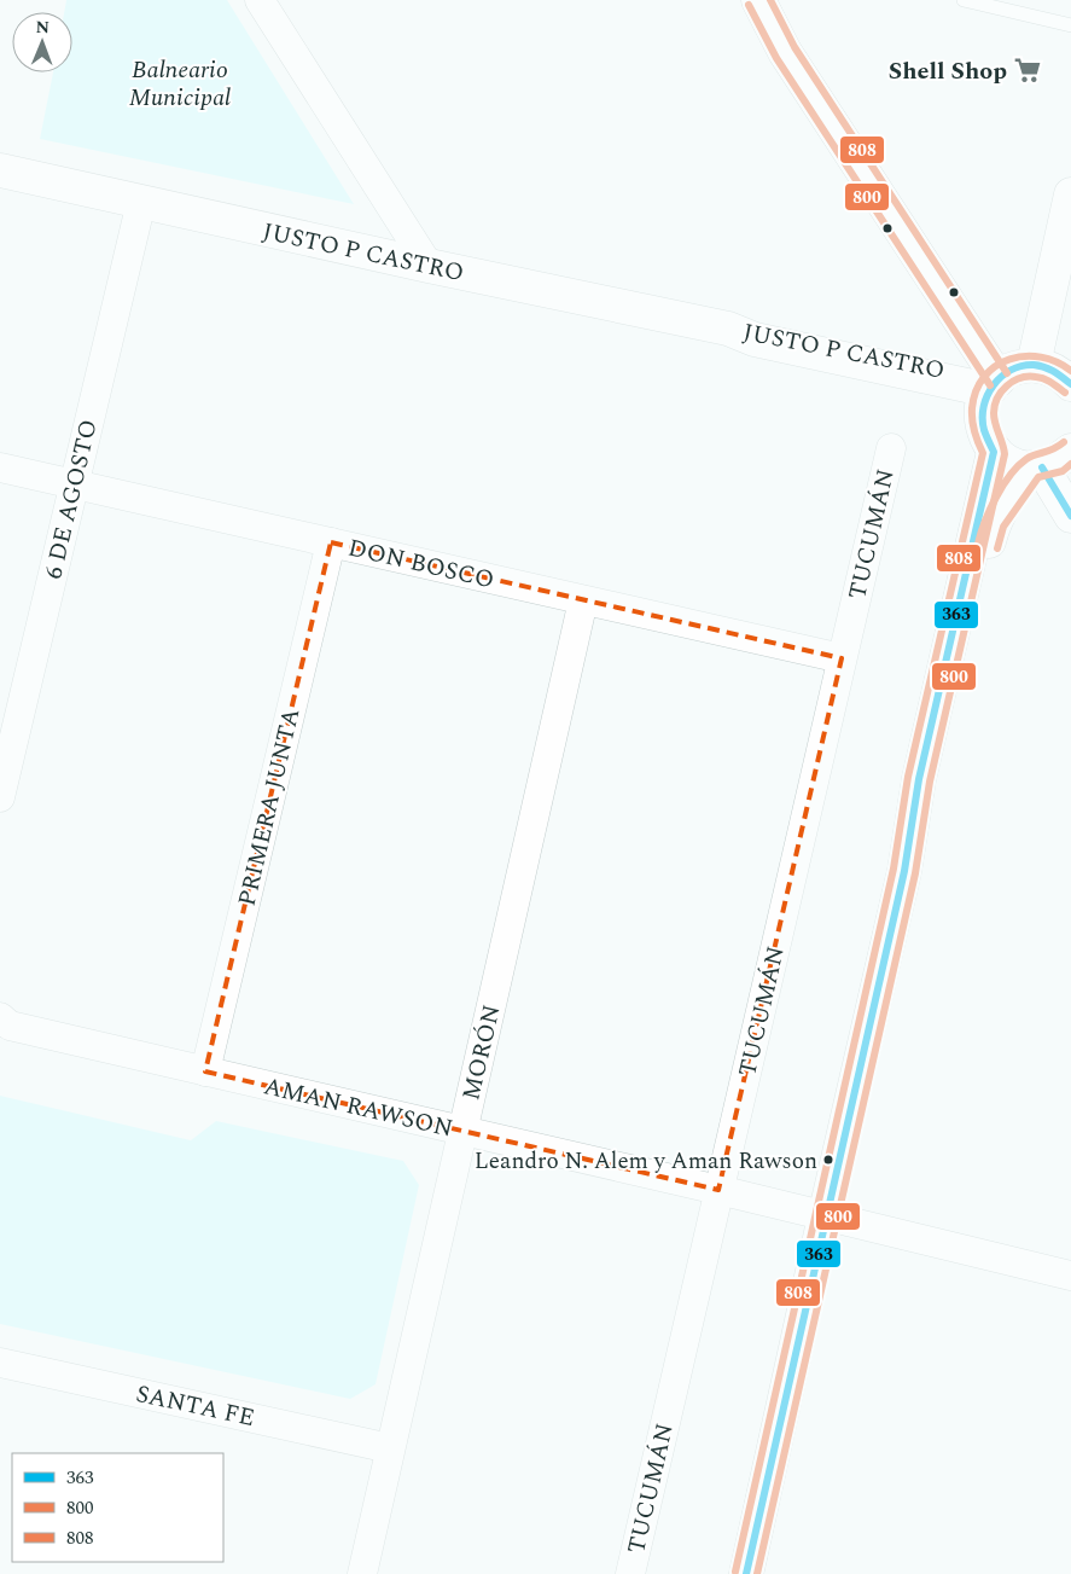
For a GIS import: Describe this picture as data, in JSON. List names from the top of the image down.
{
  "streets": {
    "main road": ["JUSTO P CASTRO"],
    "street": [
      "6 DE AGOSTO",
      "TUCUMÁN",
      "DON BOSCO",
      "PRIMERA JUNTA",
      "MORÓN",
      "AMAN RAWSON",
      "SANTA FE"
    ]
  },
  "crossings": [
    ["JUSTO P CASTRO", "6 DE AGOSTO"],
    ["6 DE AGOSTO", "DON BOSCO"],
    ["TUCUMÁN", "DON BOSCO"],
    ["TUCUMÁN", "AMAN RAWSON"],
    ["DON BOSCO", "PRIMERA JUNTA"],
    ["DON BOSCO", "MORÓN"],
    ["PRIMERA JUNTA", "AMAN RAWSON"],
    ["MORÓN", "AMAN RAWSON"],
    ["MORÓN", "SANTA FE"]
  ],
  "parks": ["Balneario Municipal"],
  "places": {
    "supermarket": ["Shell Shop"],
    "other": ["Leandro N. Alem y Aman Rawson"]
  },
  "lines": ["transit line 808", "transit line 800", "transit line 363"],
  "legend": ["363", "800", "808"],
  "north": "top"
}
